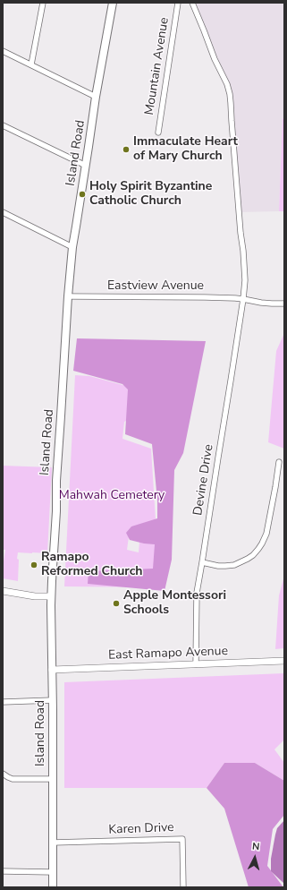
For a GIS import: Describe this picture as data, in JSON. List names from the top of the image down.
{
  "streets": {
    "main road": ["Island Road"],
    "street": [
      "Mountain Avenue",
      "Eastview Avenue",
      "Devine Drive",
      "East Ramapo Avenue",
      "Karen Drive"
    ]
  },
  "crossings": [
    ["Island Road", "Eastview Avenue"],
    ["Island Road", "East Ramapo Avenue"],
    ["Island Road", "Karen Drive"],
    ["Eastview Avenue", "Devine Drive"],
    ["Devine Drive", "East Ramapo Avenue"]
  ],
  "parks": ["Mahwah Cemetery"],
  "places": [
    "Immaculate Heart of Mary Church",
    "Holy Spirit Byzantine Catholic Church",
    "Ramapo Reformed Church",
    "Apple Montessori Schools"
  ],
  "north": "top"
}
